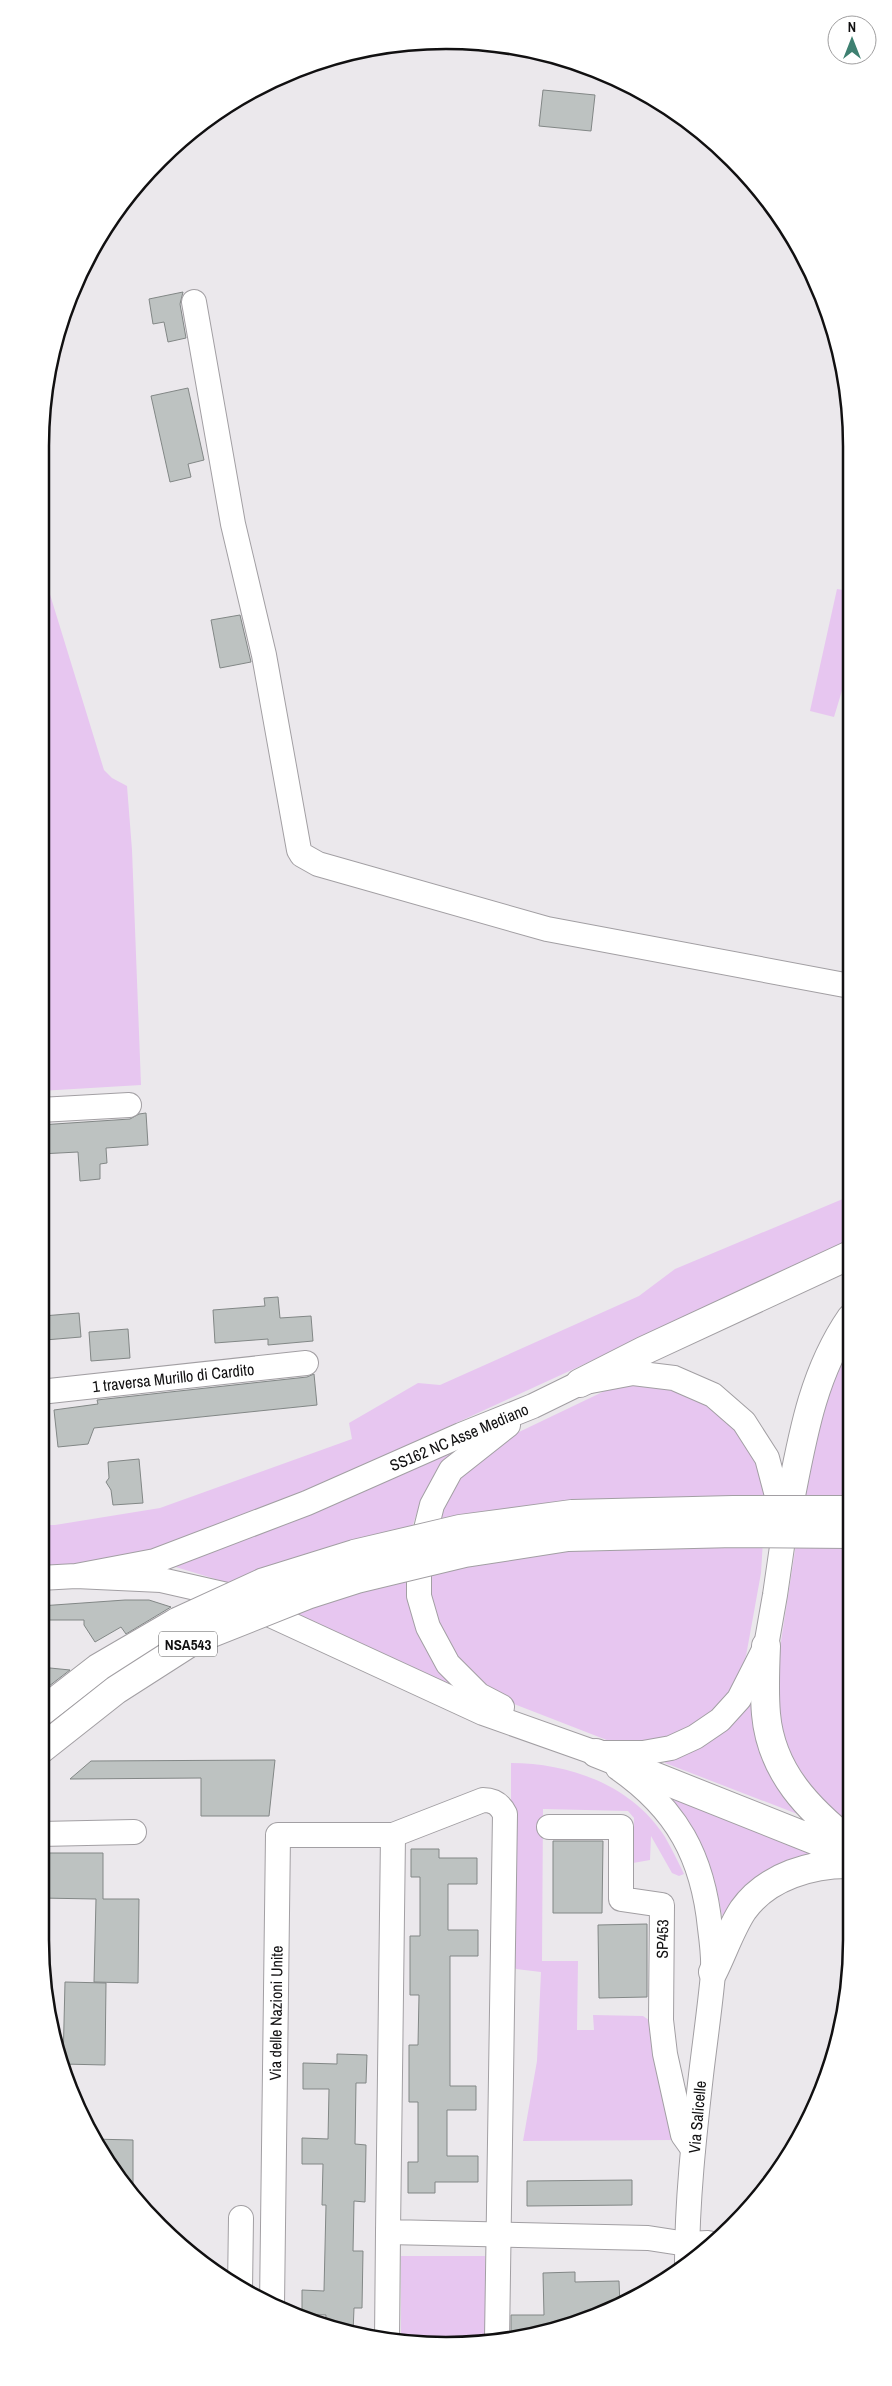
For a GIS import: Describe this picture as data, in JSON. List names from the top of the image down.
{
  "streets": {
    "highway": ["NSA543"],
    "street": [
      "1 traversa Murillo di Cardito",
      "SS162 NC Asse Mediano",
      "SP453",
      "Via delle Nazioni Unite",
      "Via Salicelle"
    ]
  },
  "crossings": [
    ["SS162 NC Asse Mediano", "Via Salicelle"],
    ["SP453", "Via Salicelle"]
  ],
  "north": "top"
}
